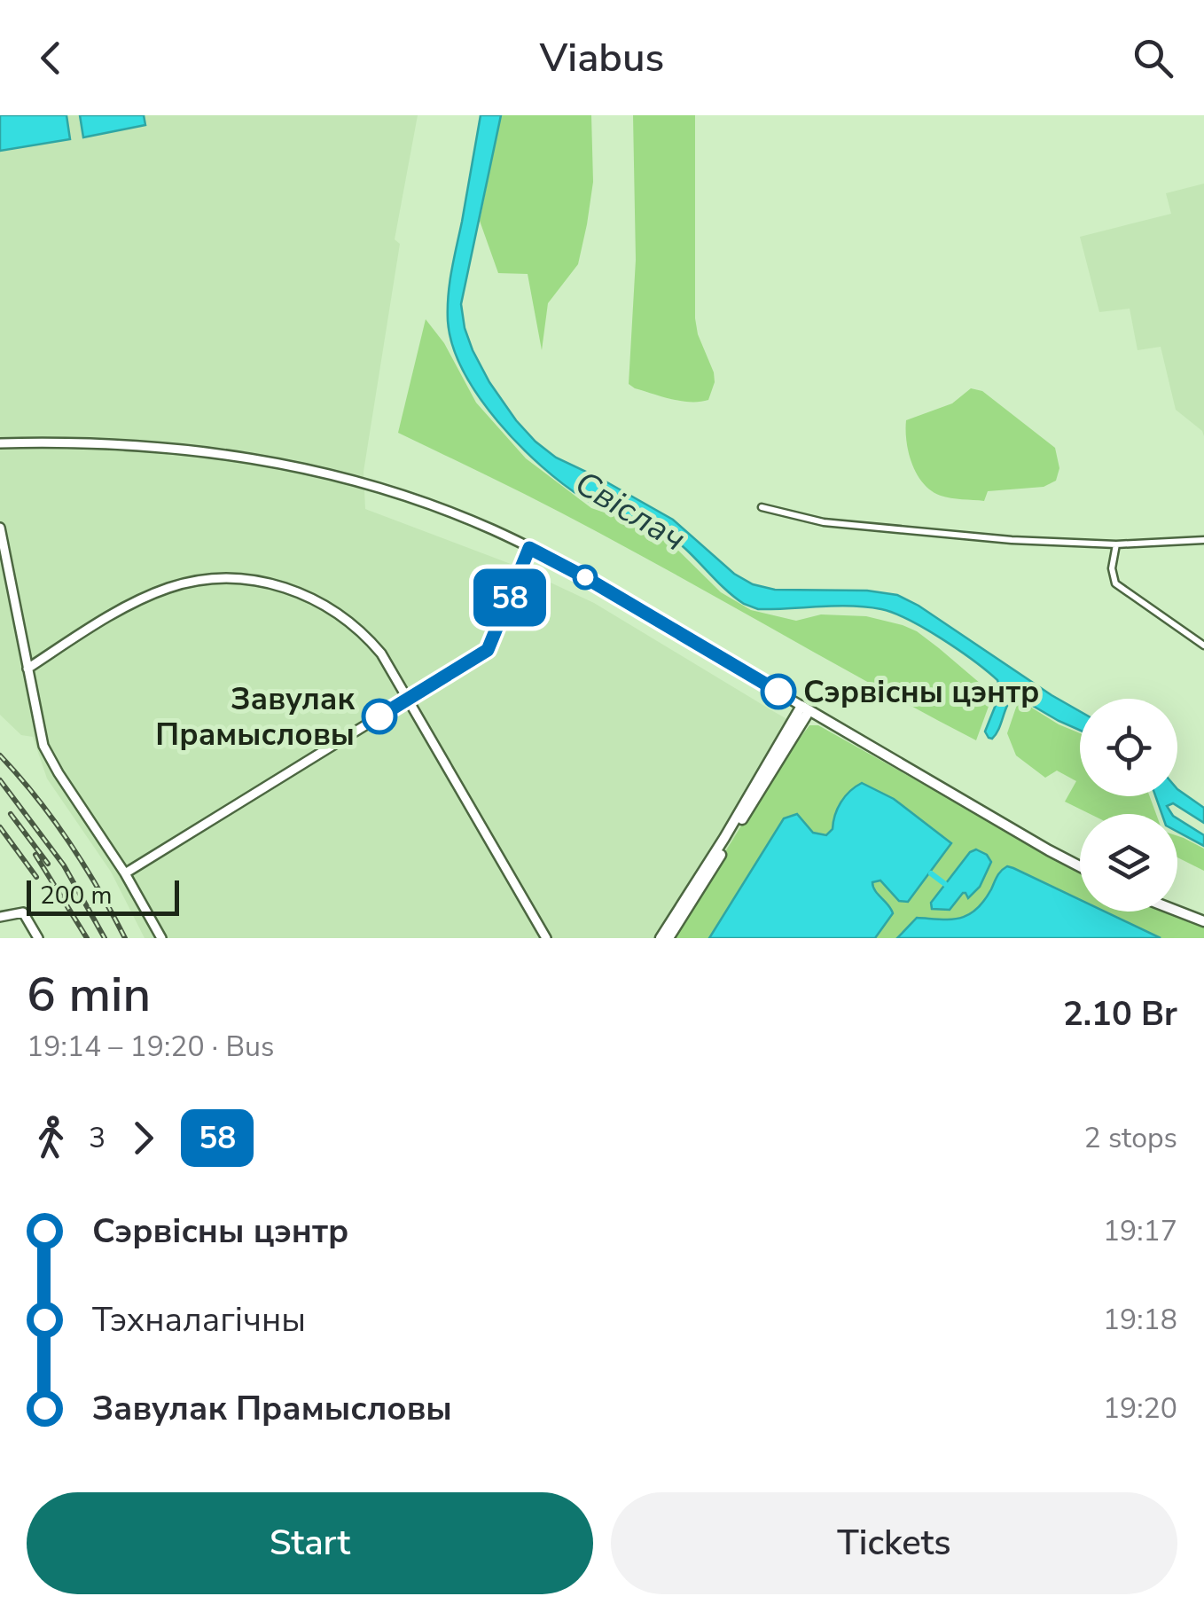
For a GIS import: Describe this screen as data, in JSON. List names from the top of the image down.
{
  "water": ["Свіслач"],
  "places": ["Сэрвісны цэнтр", "Завулак Прамысловы"],
  "lines": ["bus line 58"],
  "scale_bar": "200 m",
  "page": {
    "header": "Viabus",
    "on_map": "58",
    "scale": "200 m",
    "heading": ["6 min", "19:14 – 19:20 · Bus", "2.10 Br"],
    "legs": ["3", "58", "2 stops"],
    "list": [
      {
        "name": "Сэрвісны цэнтр",
        "value": "19:17"
      },
      {
        "name": "Тэхналагічны",
        "value": "19:18"
      },
      {
        "name": "Завулак Прамысловы",
        "value": "19:20"
      }
    ],
    "buttons": ["Start", "Tickets"]
  }
}
